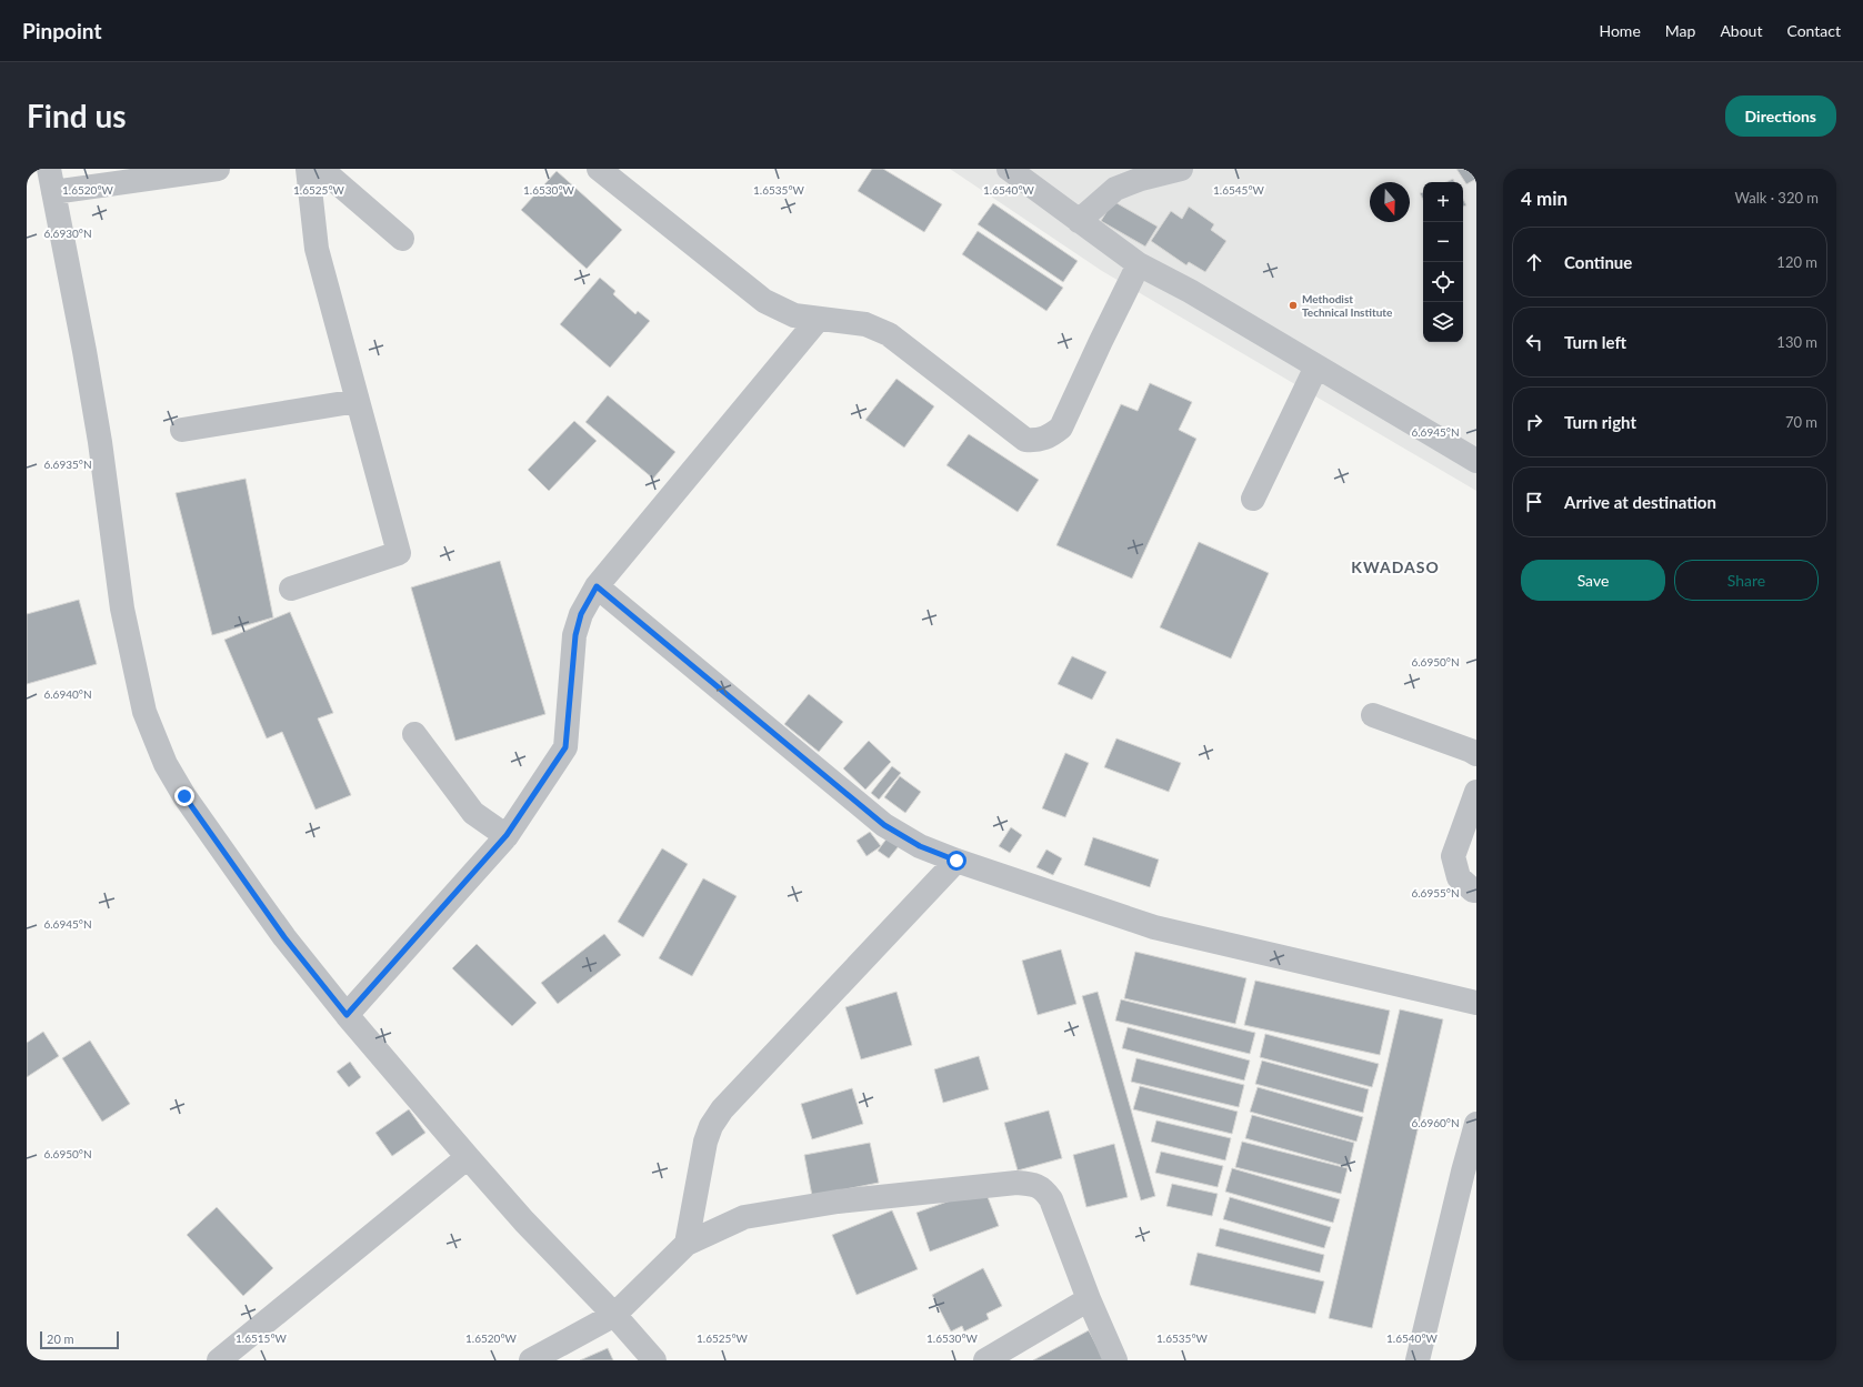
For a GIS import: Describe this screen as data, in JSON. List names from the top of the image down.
{
  "districts": ["KWADASO"],
  "places": ["Methodist Technical Institute"],
  "scale_bar": "20 m",
  "north": "bottom",
  "page": {
    "header": "Pinpoint",
    "nav": [
      "Home",
      "Map",
      "About",
      "Contact"
    ],
    "buttons": [
      "Directions",
      ["Save", "Share"]
    ],
    "title": "Find us",
    "heading": ["4 min", "Walk · 320 m"],
    "map_buttons": ["+", "−"],
    "list": [
      ["Continue", "120 m"],
      ["Turn left", "130 m"],
      ["Turn right", "70 m"],
      "Arrive at destination"
    ],
    "scale": "20 m"
  },
  "coordinates": [
    "1.6540°W",
    "1.6545°W",
    "1.6520°W",
    "1.6525°W",
    "1.6530°W",
    "1.6535°W",
    "6.6930°N",
    "6.6945°N",
    "6.6935°N",
    "6.6950°N",
    "6.6940°N",
    "6.6955°N",
    "6.6960°N",
    "1.6515°W"
  ]
}
